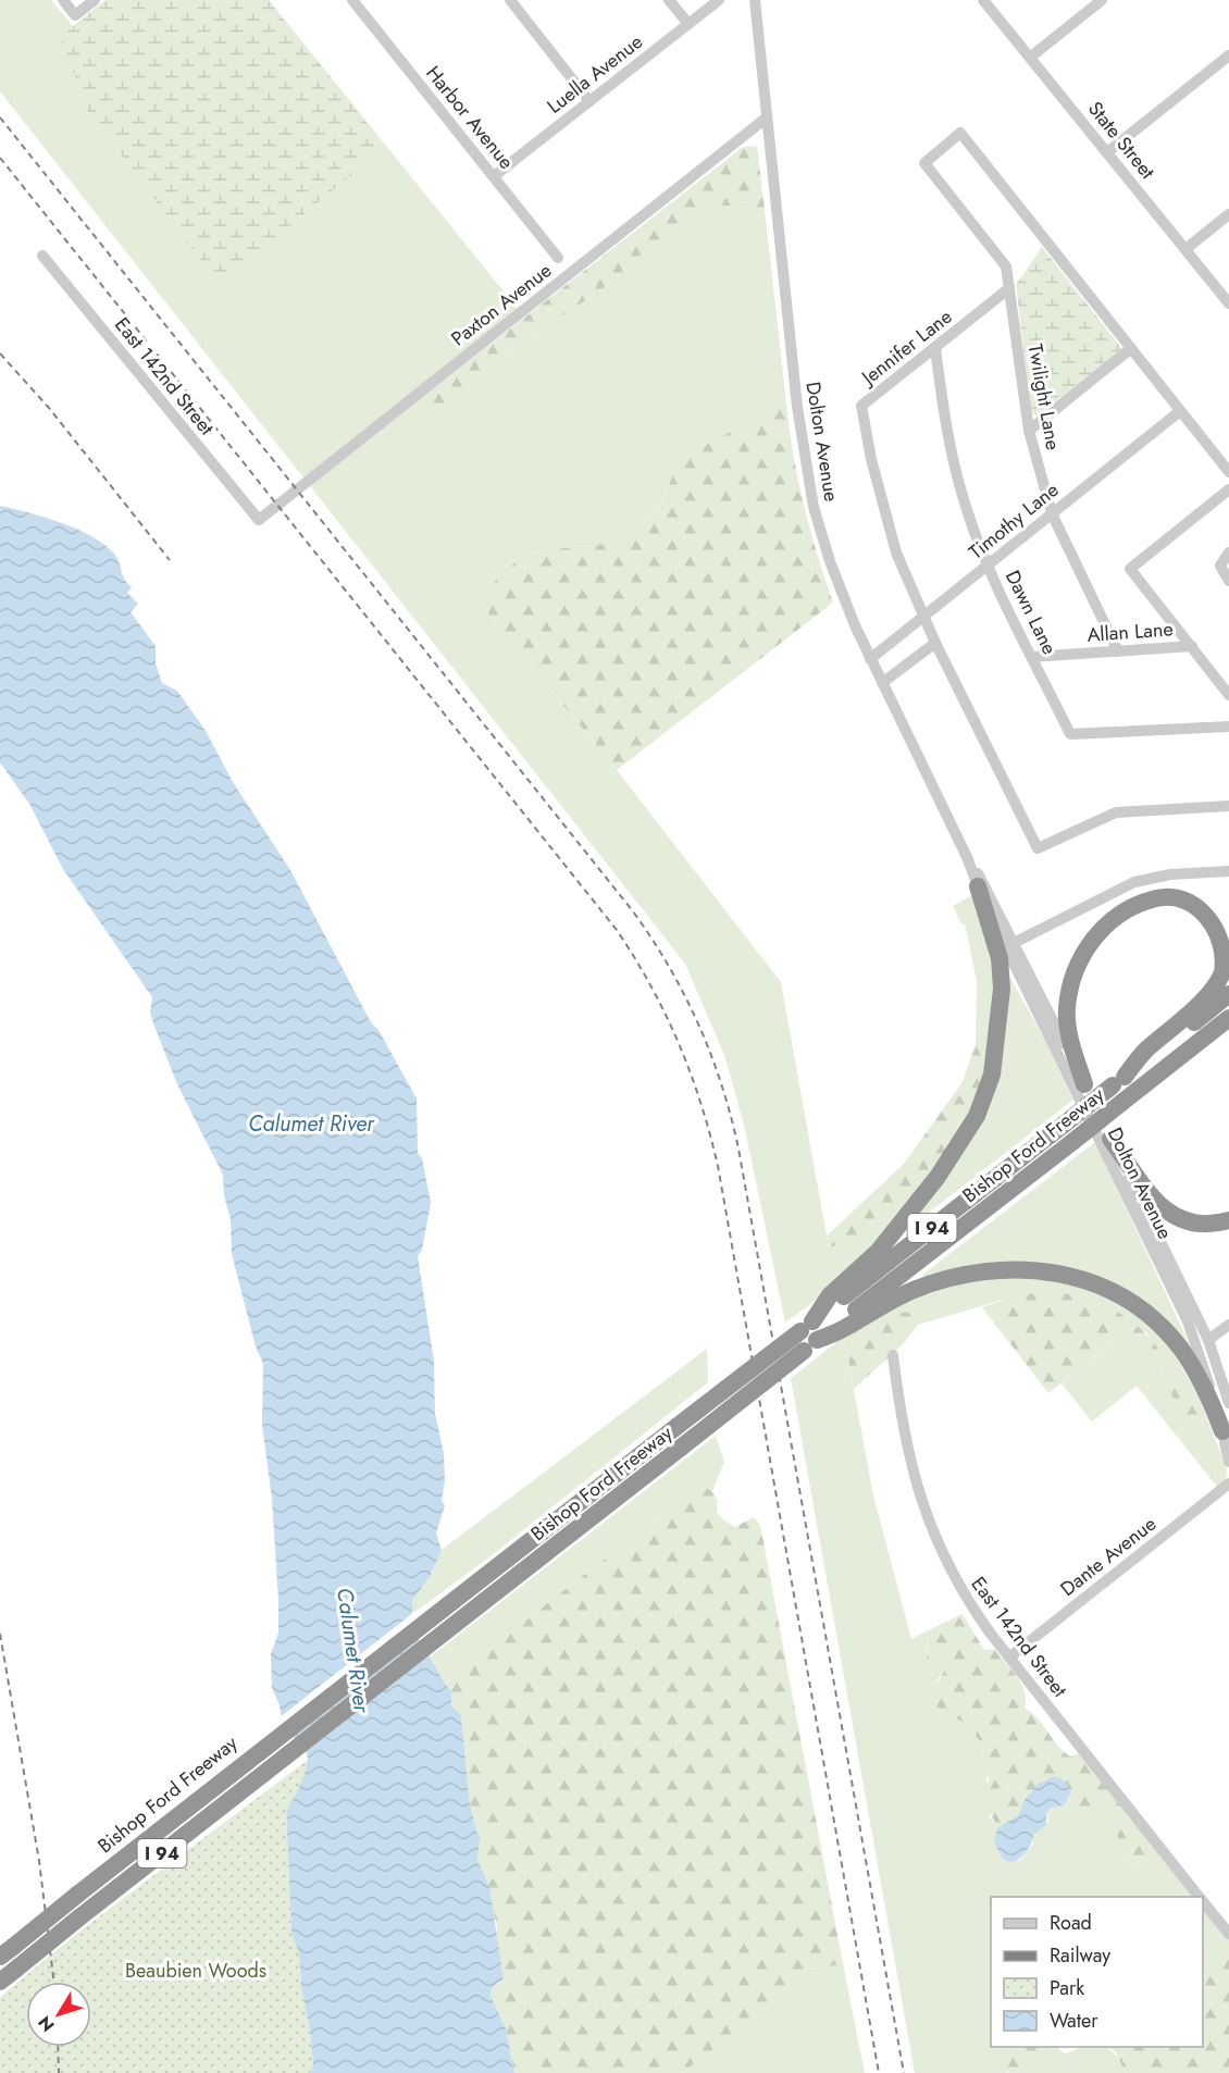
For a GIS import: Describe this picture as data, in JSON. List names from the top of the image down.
{
  "streets": {
    "highway": ["Bishop Ford Freeway", "I 94"],
    "street": [
      "Luella Avenue",
      "Harbor Avenue",
      "State Street",
      "Paxton Avenue",
      "Jennifer Lane",
      "East 142nd Street",
      "Twilight Lane",
      "Dolton Avenue",
      "Timothy Lane",
      "Dawn Lane",
      "Allan Lane",
      "Dante Avenue"
    ]
  },
  "crossings": [
    ["Luella Avenue", "Harbor Avenue"],
    ["Paxton Avenue", "East 142nd Street"],
    ["Paxton Avenue", "Dolton Avenue"],
    ["Jennifer Lane", "Twilight Lane"],
    ["Jennifer Lane", "Timothy Lane"],
    ["Jennifer Lane", "Dawn Lane"],
    ["East 142nd Street", "Dante Avenue"],
    ["Twilight Lane", "Timothy Lane"],
    ["Twilight Lane", "Allan Lane"],
    ["Dolton Avenue", "Timothy Lane"],
    ["Timothy Lane", "Dawn Lane"],
    ["Dawn Lane", "Allan Lane"]
  ],
  "water": ["Calumet River"],
  "parks": ["Beaubien Woods"],
  "legend": [
    "Road",
    "Railway",
    "Park",
    "Water"
  ],
  "north": "bottom left"
}
